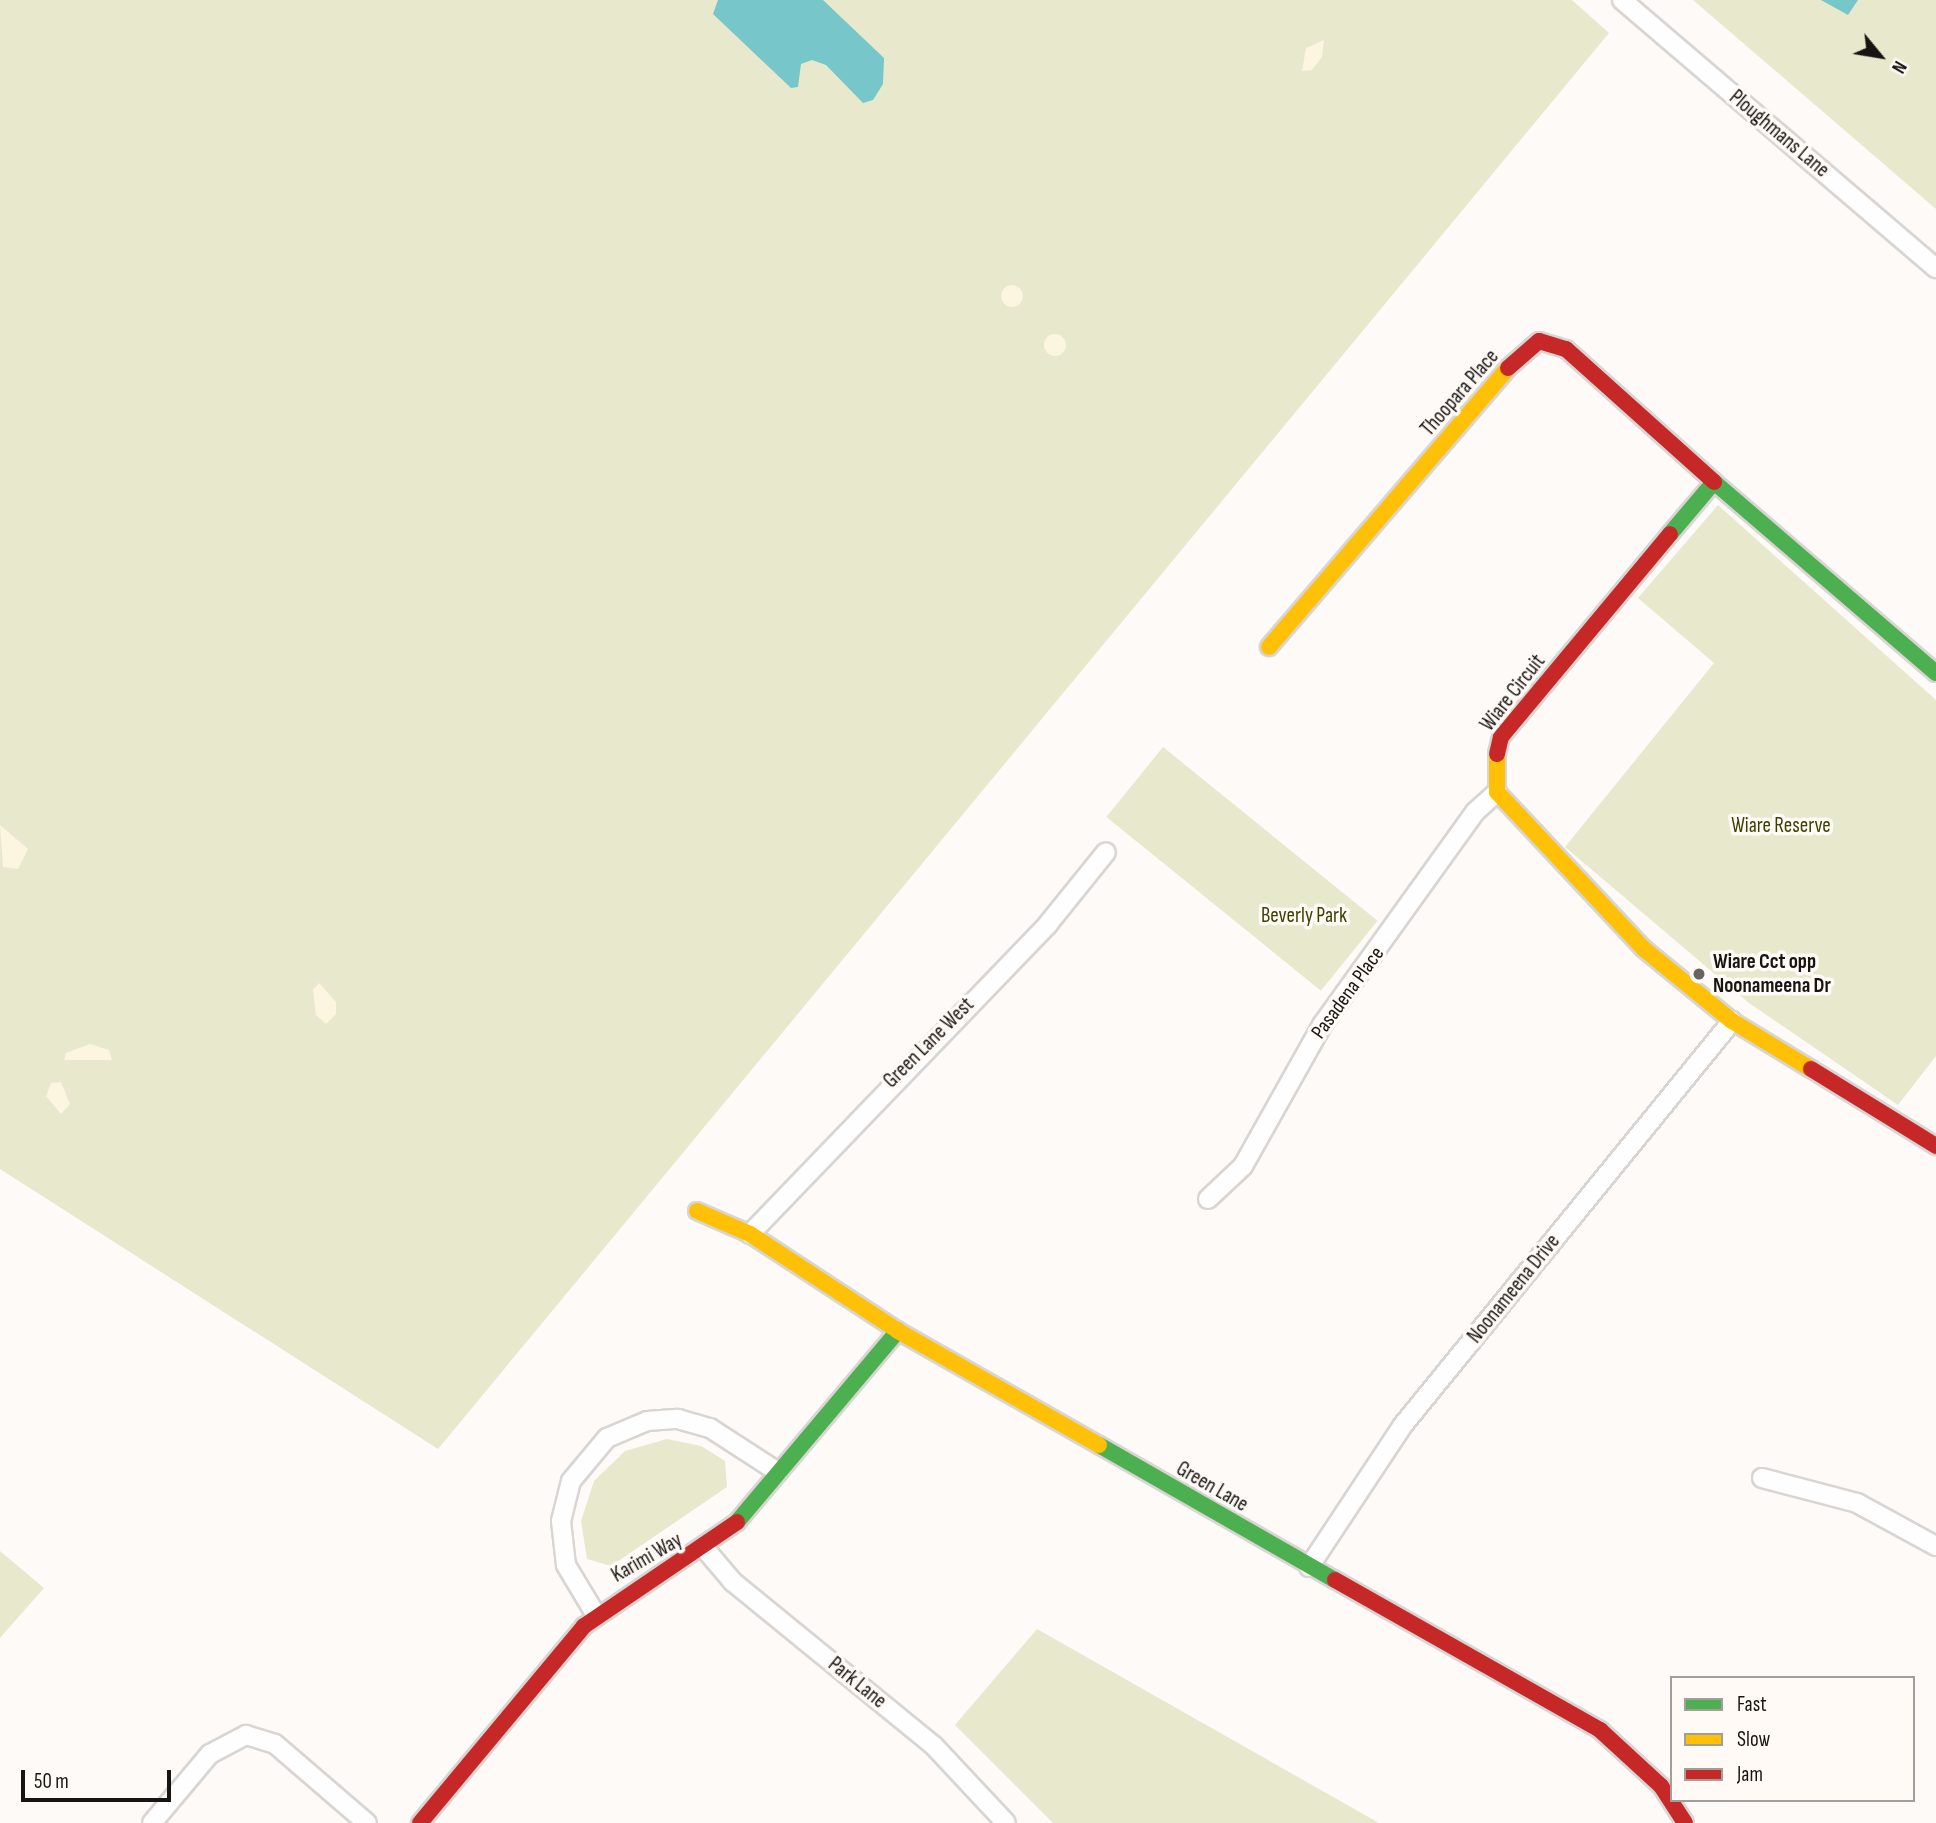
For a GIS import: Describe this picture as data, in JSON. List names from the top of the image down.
{
  "streets": {
    "street": [
      "Ploughmans Lane",
      "Thoopara Place",
      "Wiare Circuit",
      "Pasadena Place",
      "Green Lane West",
      "Noonameena Drive",
      "Green Lane",
      "Karimi Way",
      "Park Lane"
    ]
  },
  "crossings": [
    ["Thoopara Place", "Wiare Circuit"],
    ["Wiare Circuit", "Pasadena Place"],
    ["Green Lane West", "Green Lane"],
    ["Noonameena Drive", "Green Lane"],
    ["Green Lane", "Karimi Way"],
    ["Karimi Way", "Park Lane"]
  ],
  "parks": ["Wiare Reserve", "Beverly Park"],
  "places": ["Wiare Cct opp Noonameena Dr"],
  "legend": ["Fast", "Slow", "Jam"],
  "scale_bar": "50 m",
  "north": "bottom right"
}
